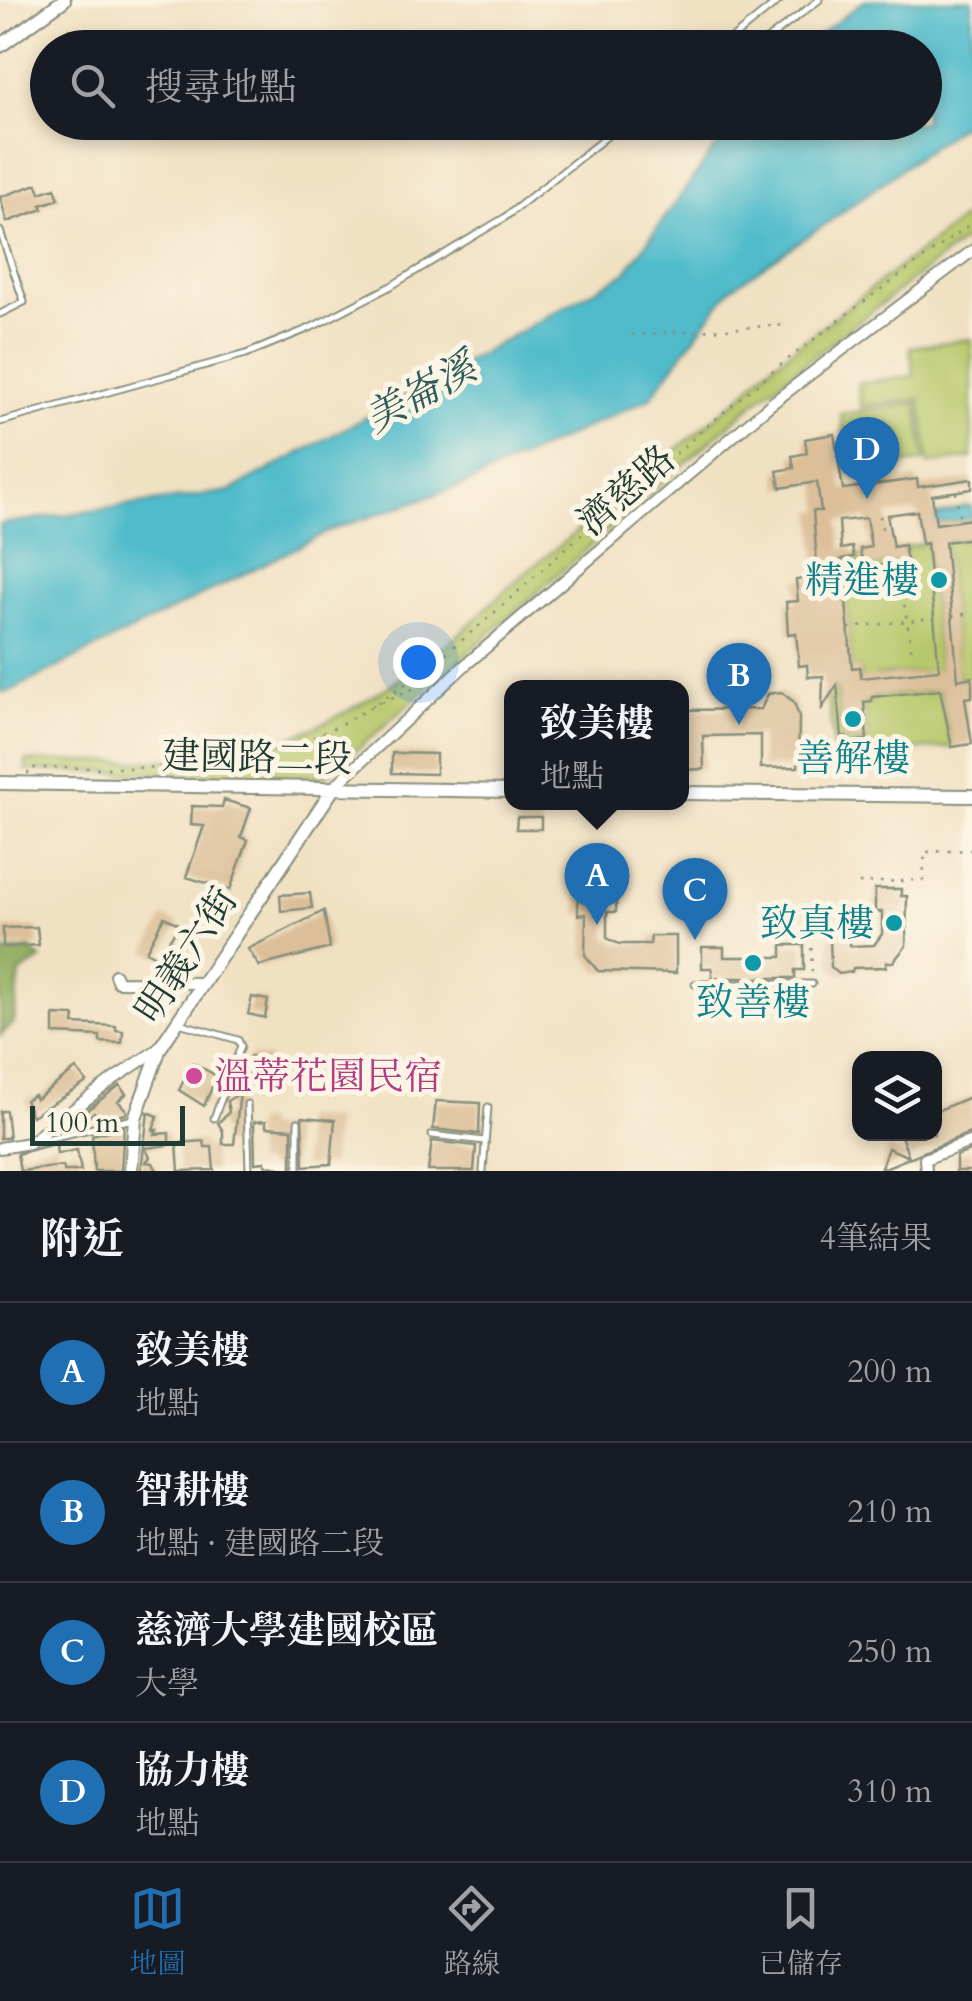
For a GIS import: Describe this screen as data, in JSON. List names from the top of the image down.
{
  "streets": {
    "street": ["濟慈路", "建國路二段", "明義六街"]
  },
  "crossings": [
    ["濟慈路", "建國路二段"],
    ["濟慈路", "明義六街"],
    ["建國路二段", "明義六街"]
  ],
  "water": ["美崙溪"],
  "places": [
    "精進樓",
    "善解樓",
    "致真樓",
    "致善樓",
    "溫蒂花園民宿"
  ],
  "scale_bar": "100 m",
  "page": {
    "search": "搜尋地點",
    "pins": [
      "D",
      "B",
      "A",
      "C"
    ],
    "popup": ["致美樓", "地點"],
    "scale": "100 m",
    "heading": ["附近", "4筆結果"],
    "list": [
      {
        "mark": "A",
        "name": "致美樓",
        "note": "地點",
        "value": "200 m"
      },
      {
        "mark": "B",
        "name": "智耕樓",
        "note": "地點 · 建國路二段",
        "value": "210 m"
      },
      {
        "mark": "C",
        "name": "慈濟大學建國校區",
        "note": "大學",
        "value": "250 m"
      },
      {
        "mark": "D",
        "name": "協力樓",
        "note": "地點",
        "value": "310 m"
      }
    ],
    "nav": ["地圖", "路線", "已儲存"]
  }
}
